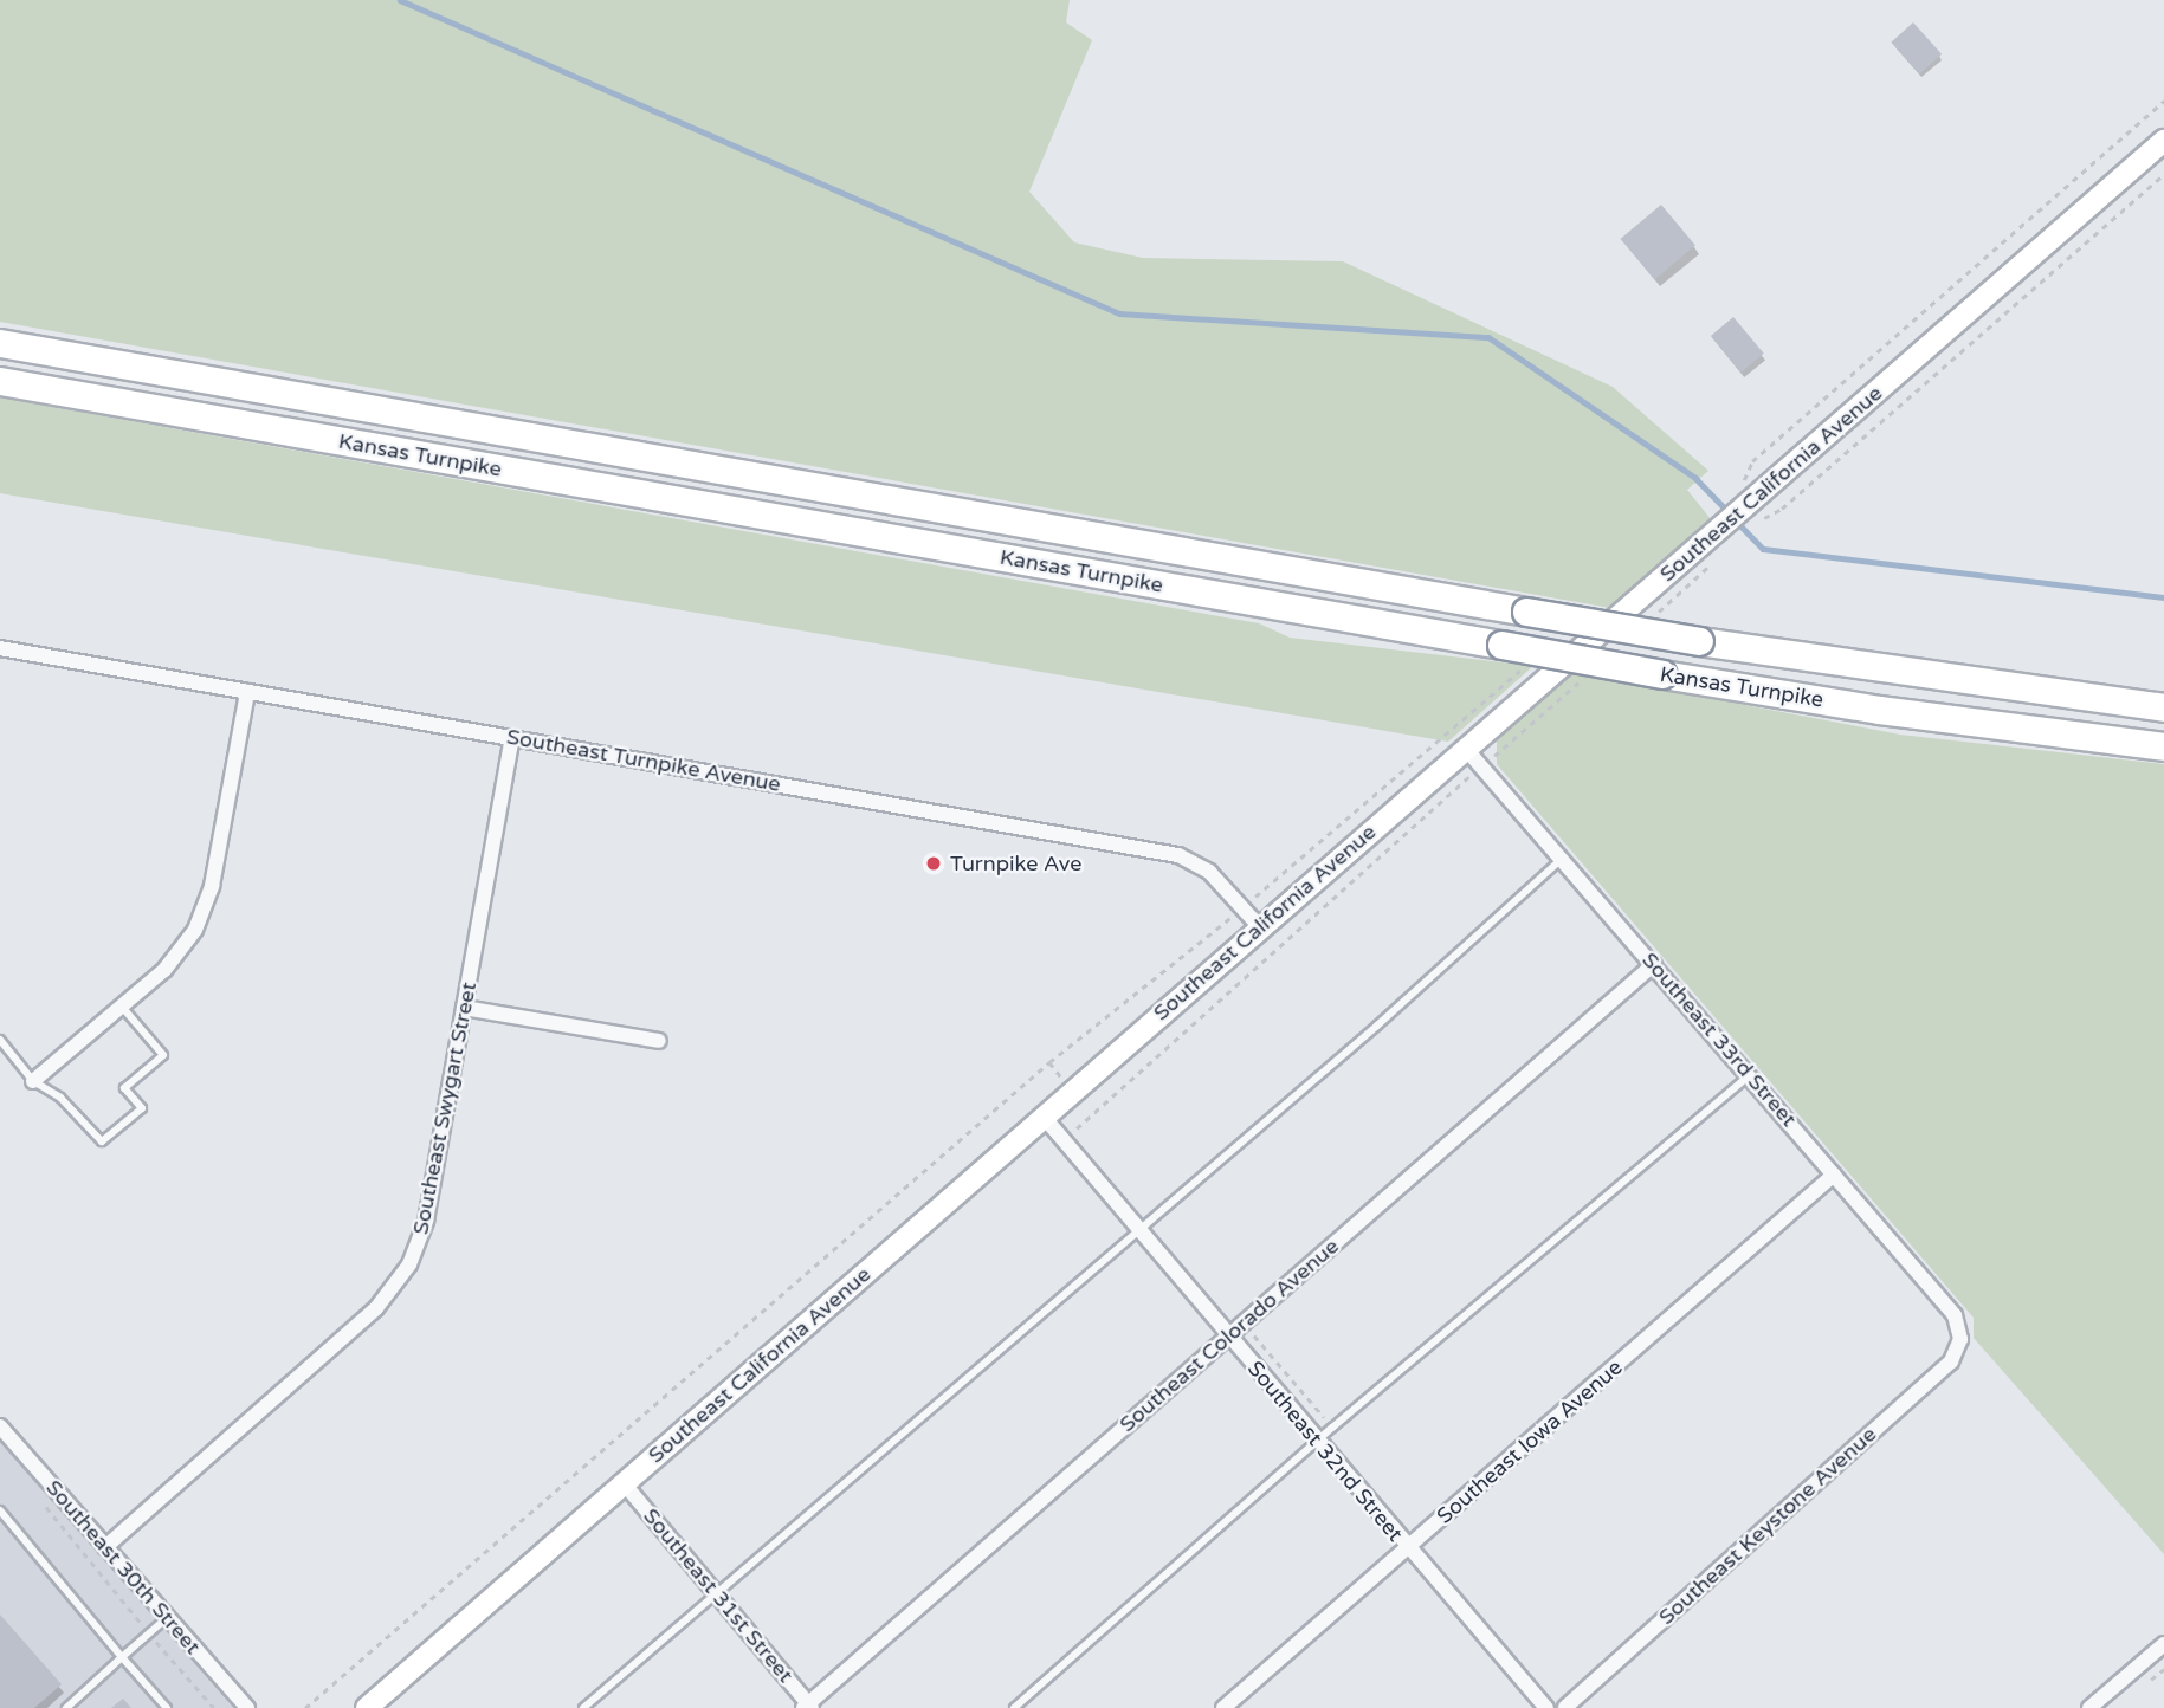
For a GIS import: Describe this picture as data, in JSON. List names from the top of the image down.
{
  "streets": {
    "highway": ["Kansas Turnpike"],
    "main road": ["Southeast California Avenue"],
    "street": [
      "Southeast Turnpike Avenue",
      "Southeast 33rd Street",
      "Southeast Swygart Street",
      "Southeast Colorado Avenue",
      "Southeast Iowa Avenue",
      "Southeast 32nd Street",
      "Southeast Keystone Avenue",
      "Southeast 30th Street",
      "Southeast 31st Street"
    ]
  },
  "crossings": [
    ["Southeast California Avenue", "Southeast Turnpike Avenue"],
    ["Southeast California Avenue", "Southeast 33rd Street"],
    ["Southeast California Avenue", "Southeast 32nd Street"],
    ["Southeast California Avenue", "Southeast 31st Street"],
    ["Southeast Turnpike Avenue", "Southeast Swygart Street"],
    ["Southeast 33rd Street", "Southeast Colorado Avenue"],
    ["Southeast 33rd Street", "Southeast Iowa Avenue"],
    ["Southeast 33rd Street", "Southeast Keystone Avenue"],
    ["Southeast Swygart Street", "Southeast 30th Street"],
    ["Southeast Colorado Avenue", "Southeast 32nd Street"],
    ["Southeast Colorado Avenue", "Southeast 31st Street"],
    ["Southeast Iowa Avenue", "Southeast 32nd Street"]
  ],
  "places": ["Turnpike Ave"]
}
